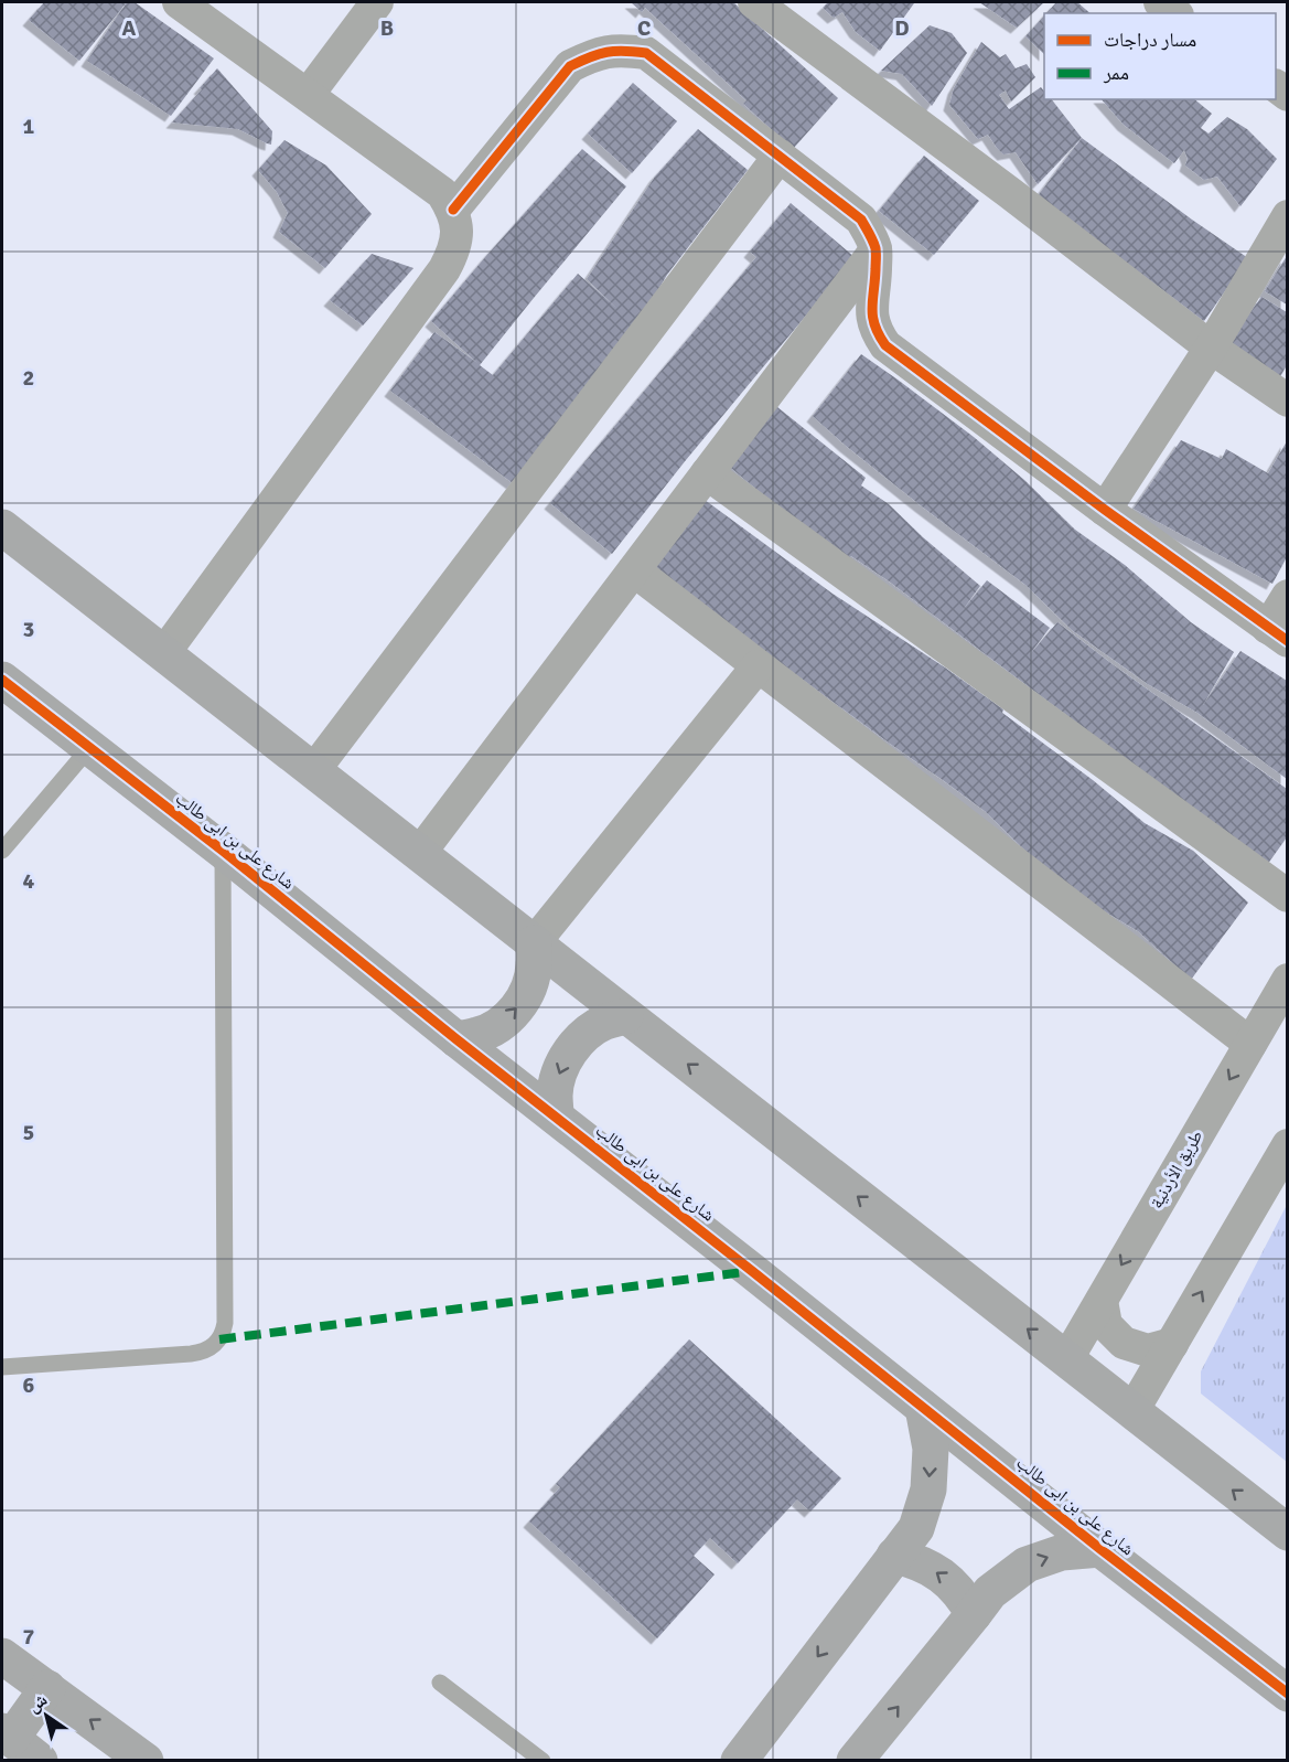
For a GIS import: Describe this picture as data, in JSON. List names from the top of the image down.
{
  "streets": {
    "street": ["شارع على بن ابى طالب", "طريق الأردنية"]
  },
  "legend": ["مسار دراجات", "ممر"],
  "north": "top left",
  "grid": {
    "columns": [
      "A",
      "B",
      "C",
      "D"
    ],
    "rows": [
      "1",
      "2",
      "3",
      "4",
      "5",
      "6",
      "7"
    ]
  }
}
